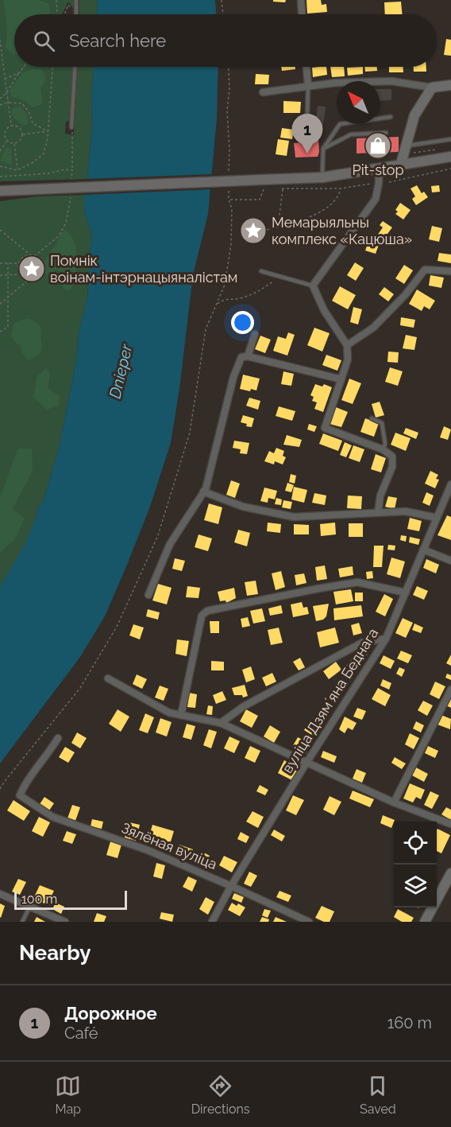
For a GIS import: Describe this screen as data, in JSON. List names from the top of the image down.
{
  "streets": {
    "street": ["вуліца Дзямʼяна Беднага", "Зялёная вуліца"]
  },
  "crossings": [
    ["вуліца Дзямʼяна Беднага", "Зялёная вуліца"]
  ],
  "water": ["Dnieper"],
  "places": {
    "shop": ["Pit-stop"],
    "place": ["Мемарыяльны комплекс «Кацюша»", "Помнік воінам-інтэрнацыяналістам"]
  },
  "scale_bar": "100 m",
  "north": "top left",
  "page": {
    "search": "Search here",
    "pins": "1",
    "scale": "100 m",
    "heading": "Nearby",
    "list": [
      {
        "mark": "1",
        "name": "Дорожное",
        "note": "Café",
        "value": "160 m"
      }
    ],
    "nav": ["Map", "Directions", "Saved"]
  }
}
